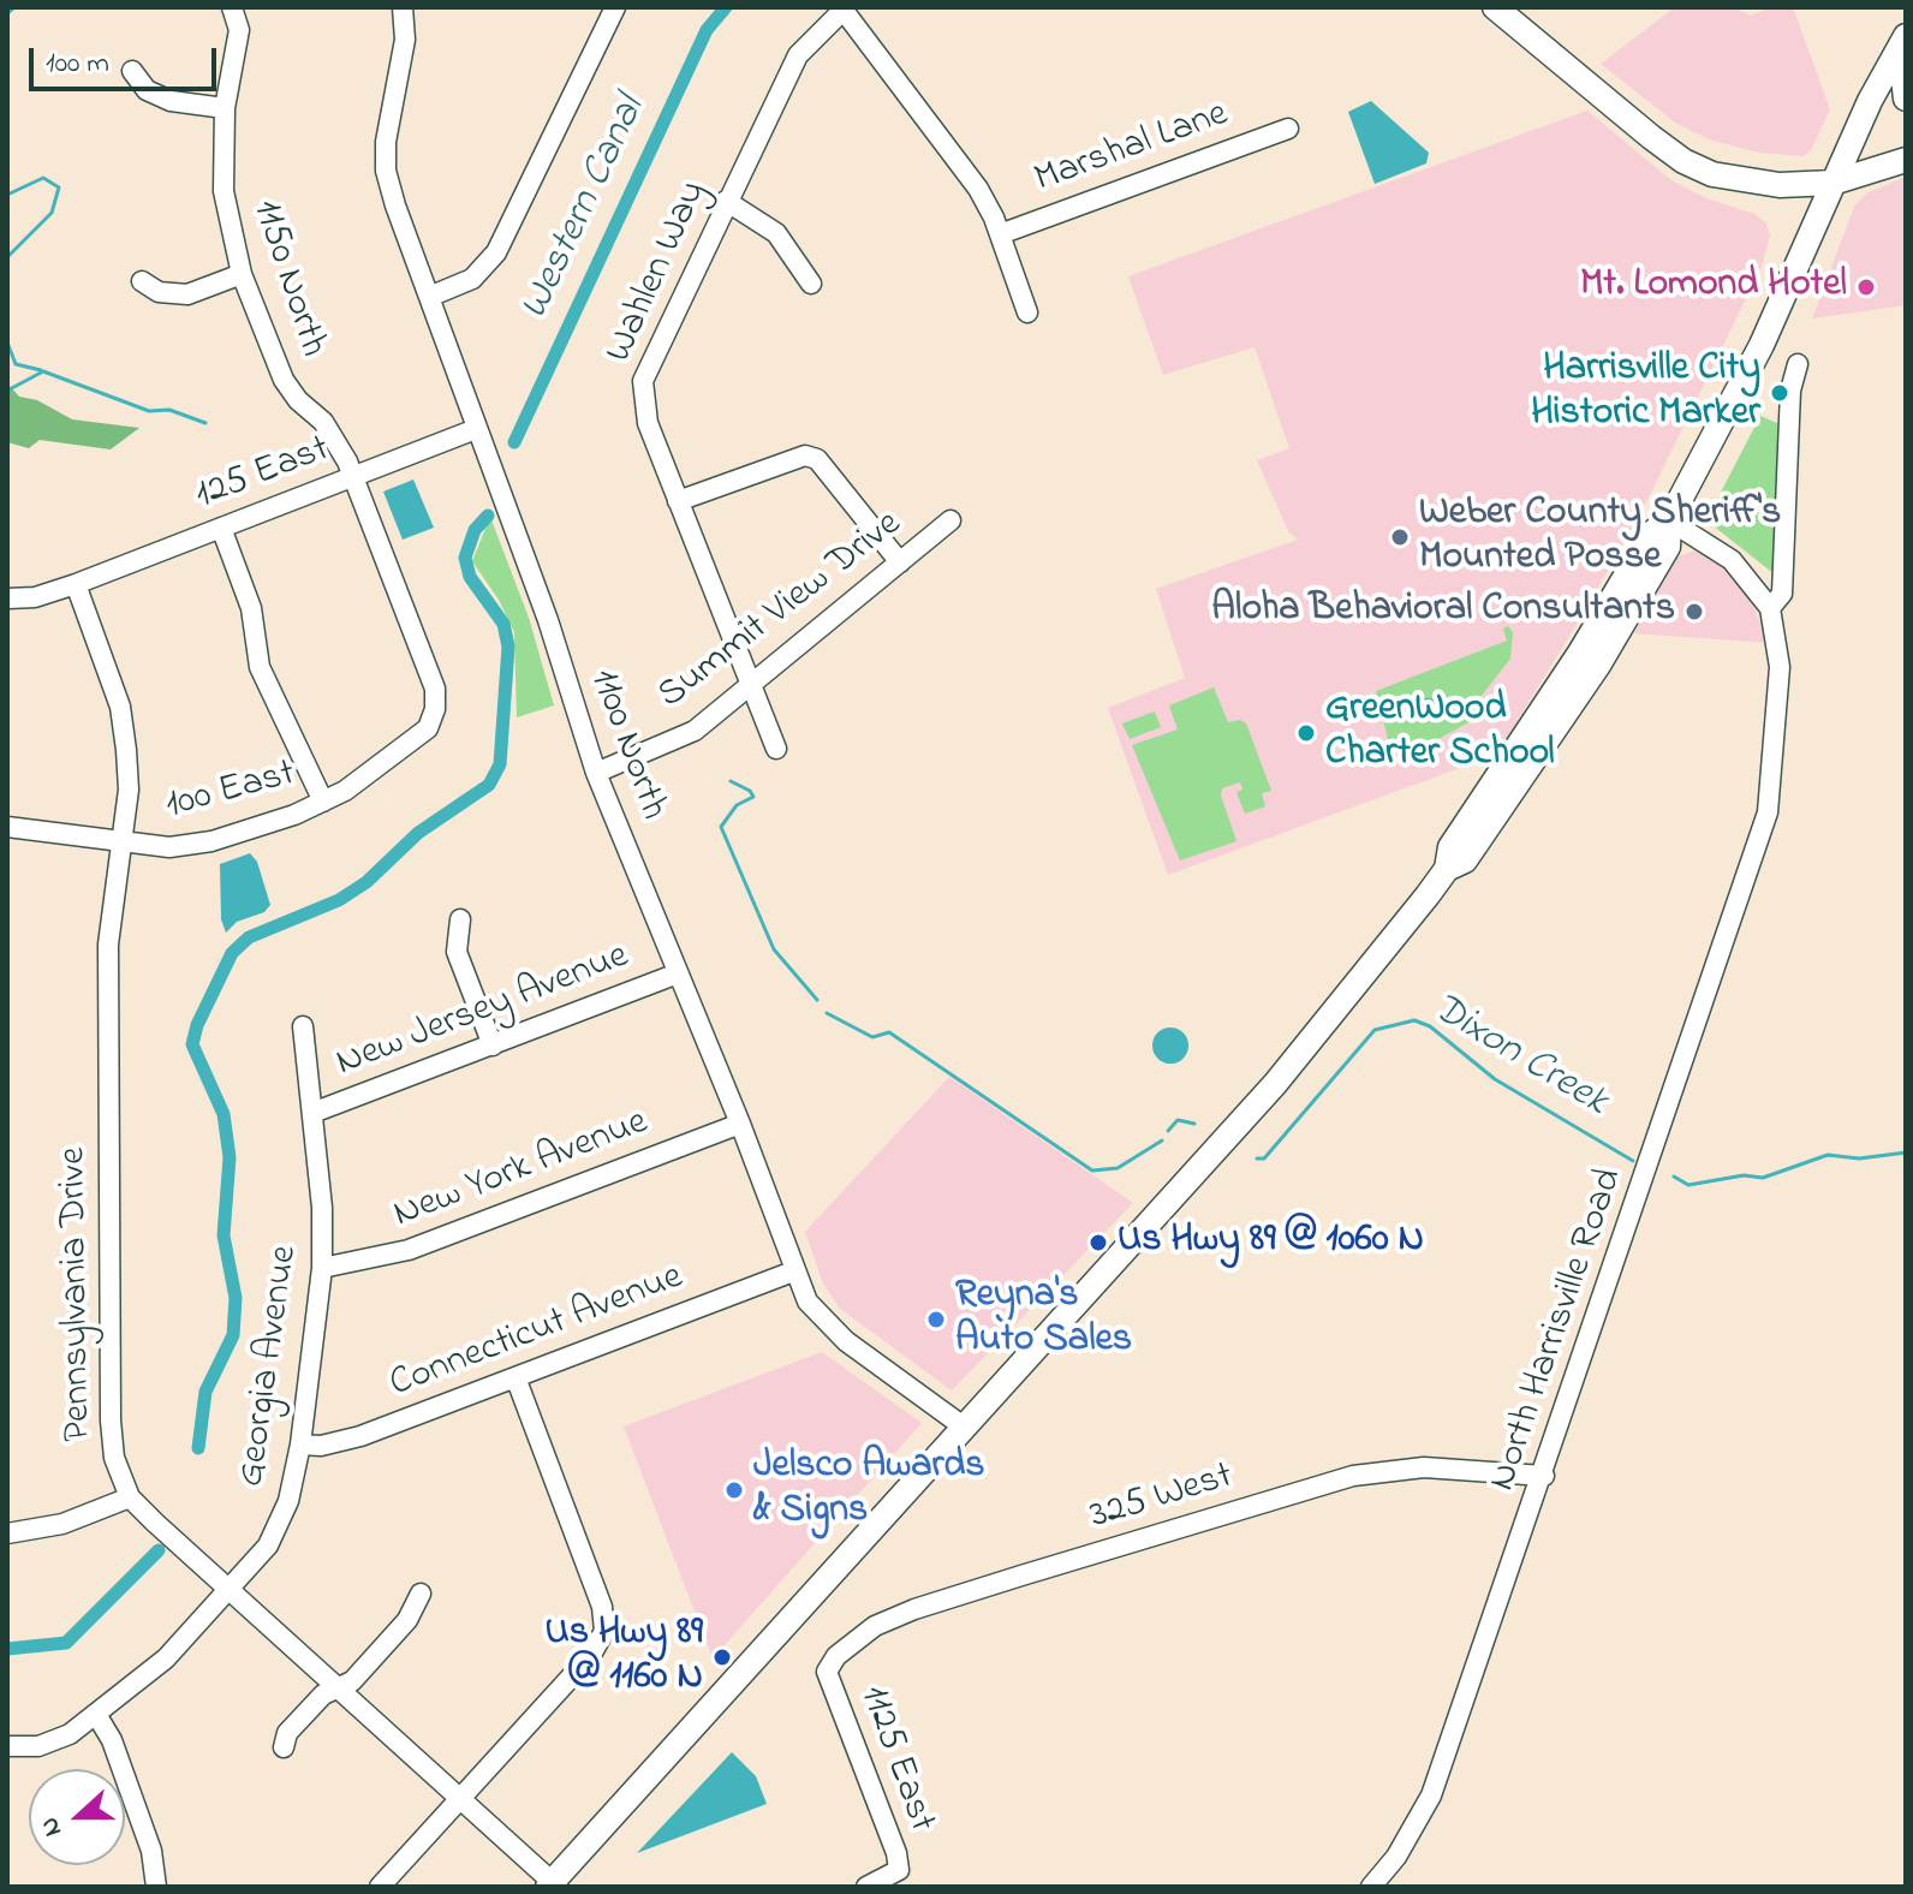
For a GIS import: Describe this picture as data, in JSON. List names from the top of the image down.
{
  "streets": {
    "street": [
      "Marshal Lane",
      "Wahlen Way",
      "1150 North",
      "125 East",
      "Summit View Drive",
      "1100 North",
      "100 East",
      "New Jersey Avenue",
      "New York Avenue",
      "Pennsylvania Drive",
      "North Harrisville Road",
      "Connecticut Avenue",
      "Georgia Avenue",
      "325 West",
      "1125 East"
    ]
  },
  "crossings": [
    ["Wahlen Way", "Summit View Drive"],
    ["1150 North", "125 East"],
    ["1150 North", "100 East"],
    ["125 East", "1100 North"],
    ["125 East", "Pennsylvania Drive"],
    ["Summit View Drive", "1100 North"],
    ["1100 North", "New Jersey Avenue"],
    ["1100 North", "New York Avenue"],
    ["1100 North", "Connecticut Avenue"],
    ["100 East", "Pennsylvania Drive"],
    ["New Jersey Avenue", "Georgia Avenue"],
    ["New York Avenue", "Georgia Avenue"],
    ["Pennsylvania Drive", "Georgia Avenue"],
    ["North Harrisville Road", "325 West"],
    ["Connecticut Avenue", "Georgia Avenue"],
    ["325 West", "1125 East"]
  ],
  "water": ["Western Canal", "Dixon Creek"],
  "places": [
    "Mt. Lomond Hotel",
    "Harrisville City Historic Marker",
    "Weber County Sheriff's Mounted Posse",
    "Aloha Behavioral Consultants",
    "GreenWood Charter School",
    "Us Hwy 89 @ 1060 N",
    "Reyna's Auto Sales",
    "Jelsco Awards & Signs",
    "Us Hwy 89 @ 1160 N"
  ],
  "scale_bar": "100 m",
  "north": "left"
}
